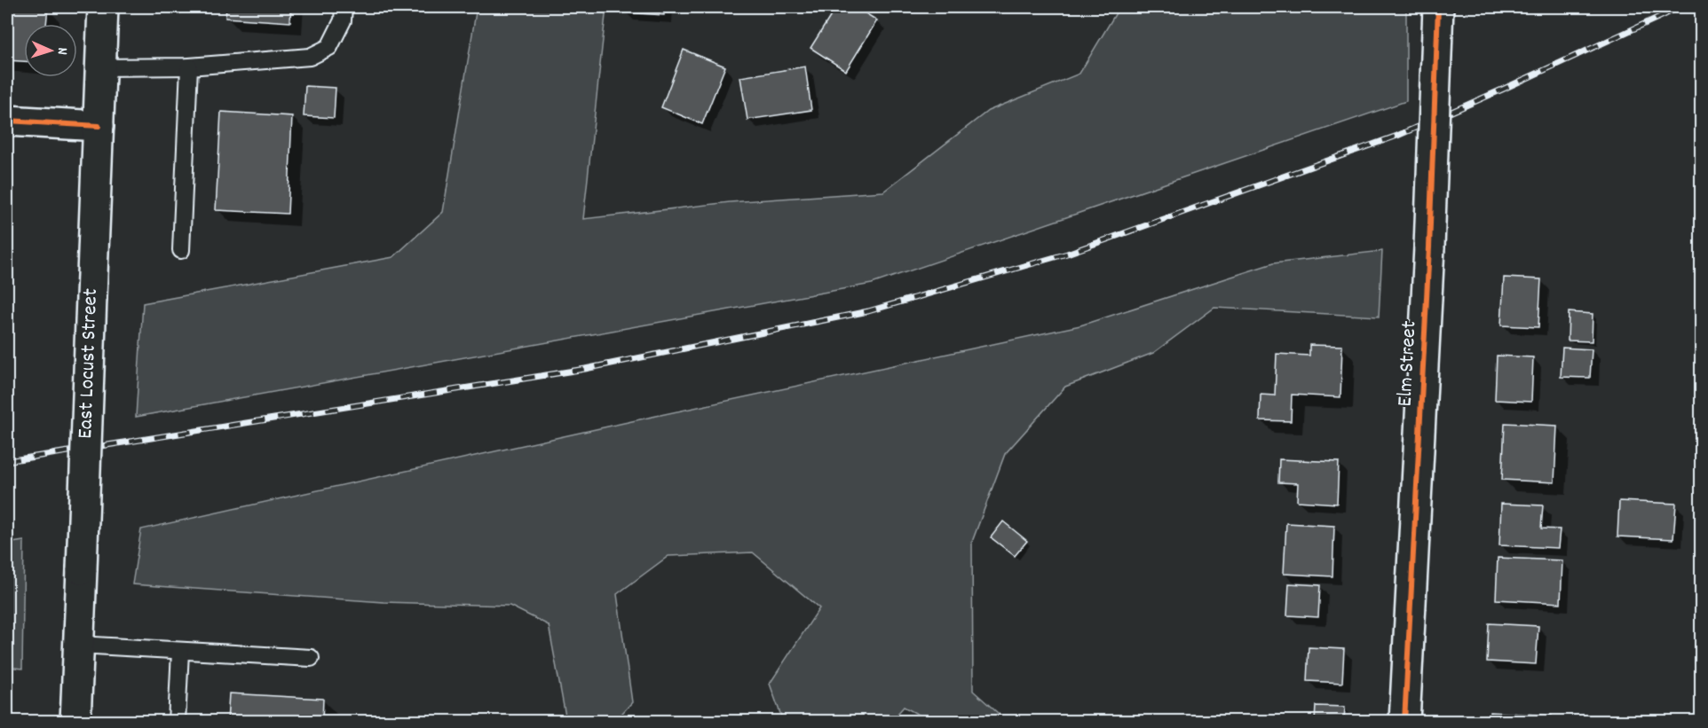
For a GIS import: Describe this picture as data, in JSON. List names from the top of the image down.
{
  "streets": {
    "street": ["East Locust Street", "Elm Street"]
  },
  "north": "right"
}
